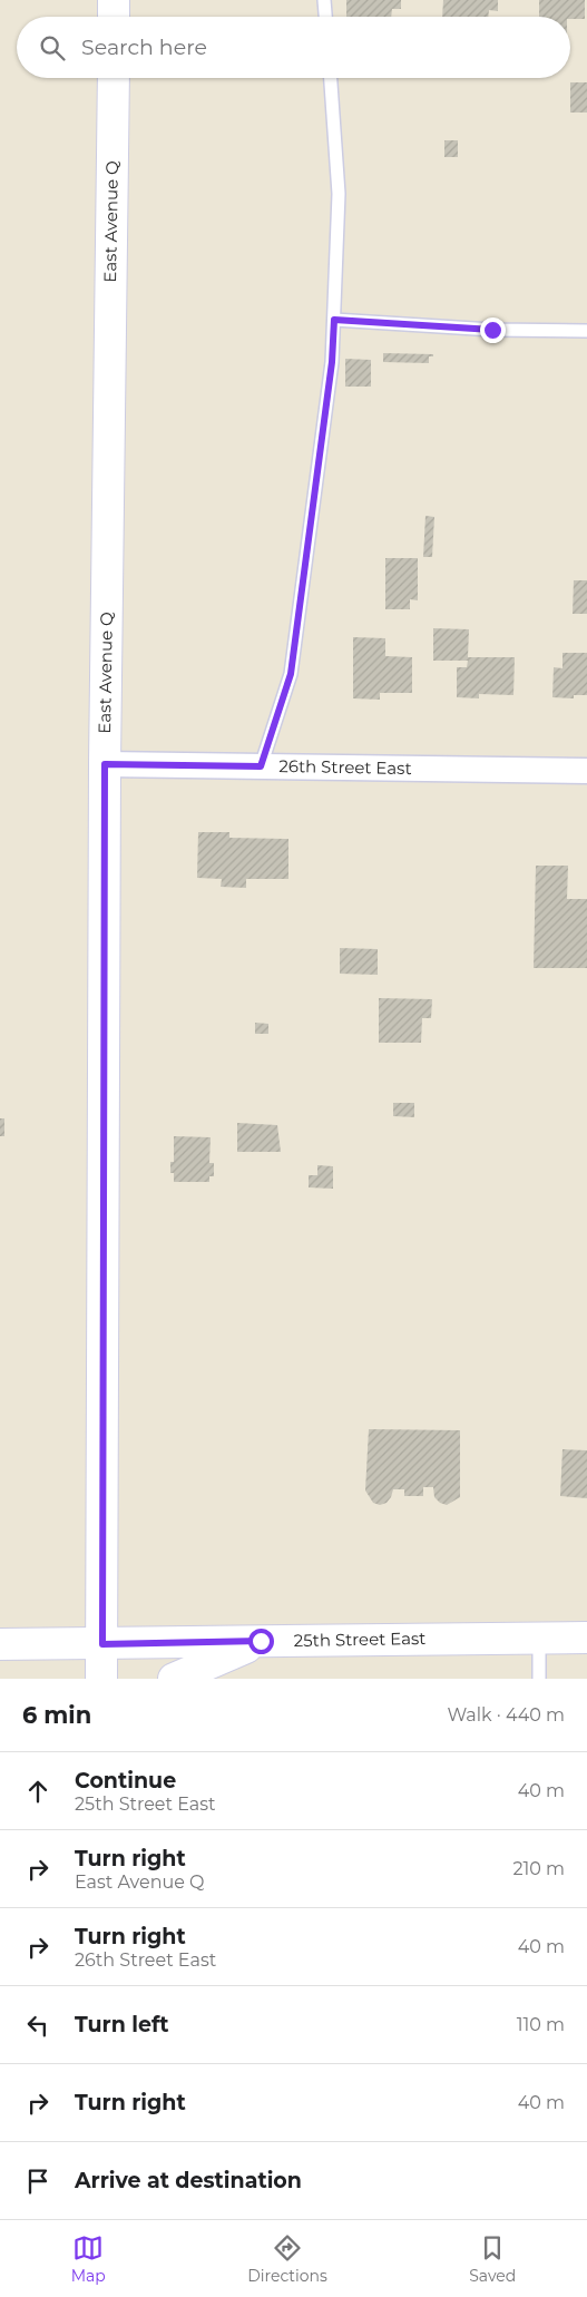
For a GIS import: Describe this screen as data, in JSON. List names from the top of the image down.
{
  "streets": {
    "main road": ["East Avenue Q", "25th Street East"],
    "street": ["26th Street East"]
  },
  "crossings": [
    ["East Avenue Q", "26th Street East"],
    ["East Avenue Q", "25th Street East"]
  ],
  "page": {
    "search": "Search here",
    "heading": ["6 min", "Walk · 440 m"],
    "list": [
      ["Continue", "25th Street East", "40 m"],
      ["Turn right", "East Avenue Q", "210 m"],
      ["Turn right", "26th Street East", "40 m"],
      ["Turn left", "110 m"],
      ["Turn right", "40 m"],
      "Arrive at destination"
    ],
    "nav": ["Map", "Directions", "Saved"]
  }
}
